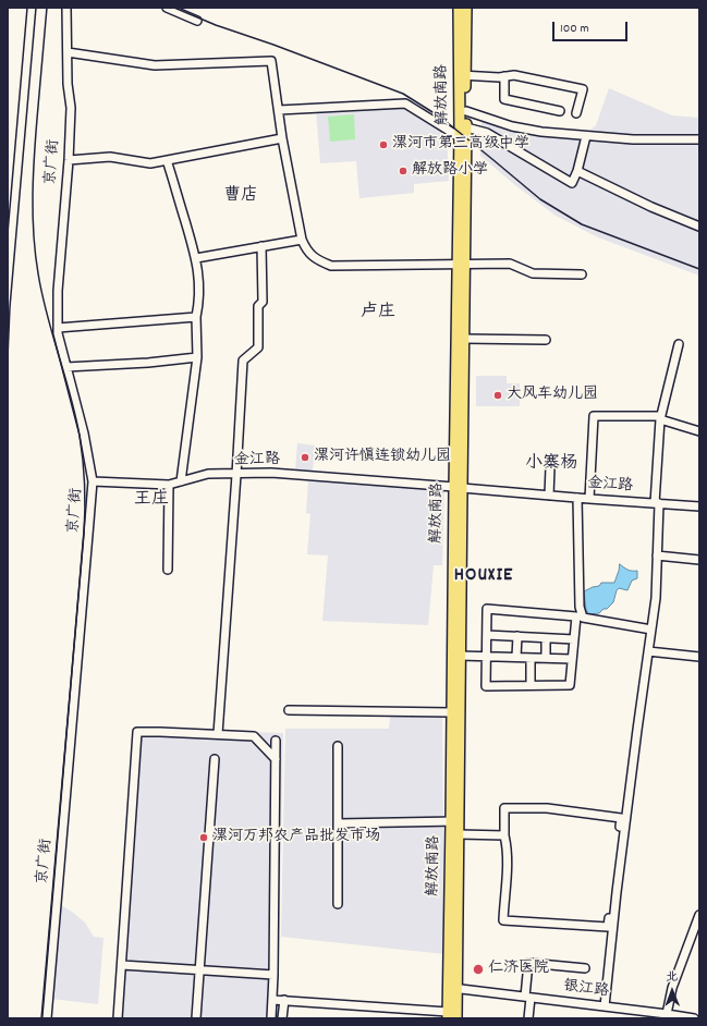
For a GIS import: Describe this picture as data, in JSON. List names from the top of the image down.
{
  "streets": {
    "main road": ["解放南路"],
    "street": ["京广街", "金江路", "银江路"]
  },
  "crossings": [
    ["解放南路", "金江路"],
    ["解放南路", "银江路"],
    ["京广街", "金江路"]
  ],
  "districts": [
    "曹店",
    "卢庄",
    "小寨杨",
    "王庄",
    "HOUXIE"
  ],
  "places": [
    "漯河市第三高级中学",
    "解放路小学",
    "大风车幼儿园",
    "漯河许慎连锁幼儿园",
    "漯河万邦农产品批发市场",
    "仁济医院"
  ],
  "scale_bar": "100 m",
  "north": "top"
}
